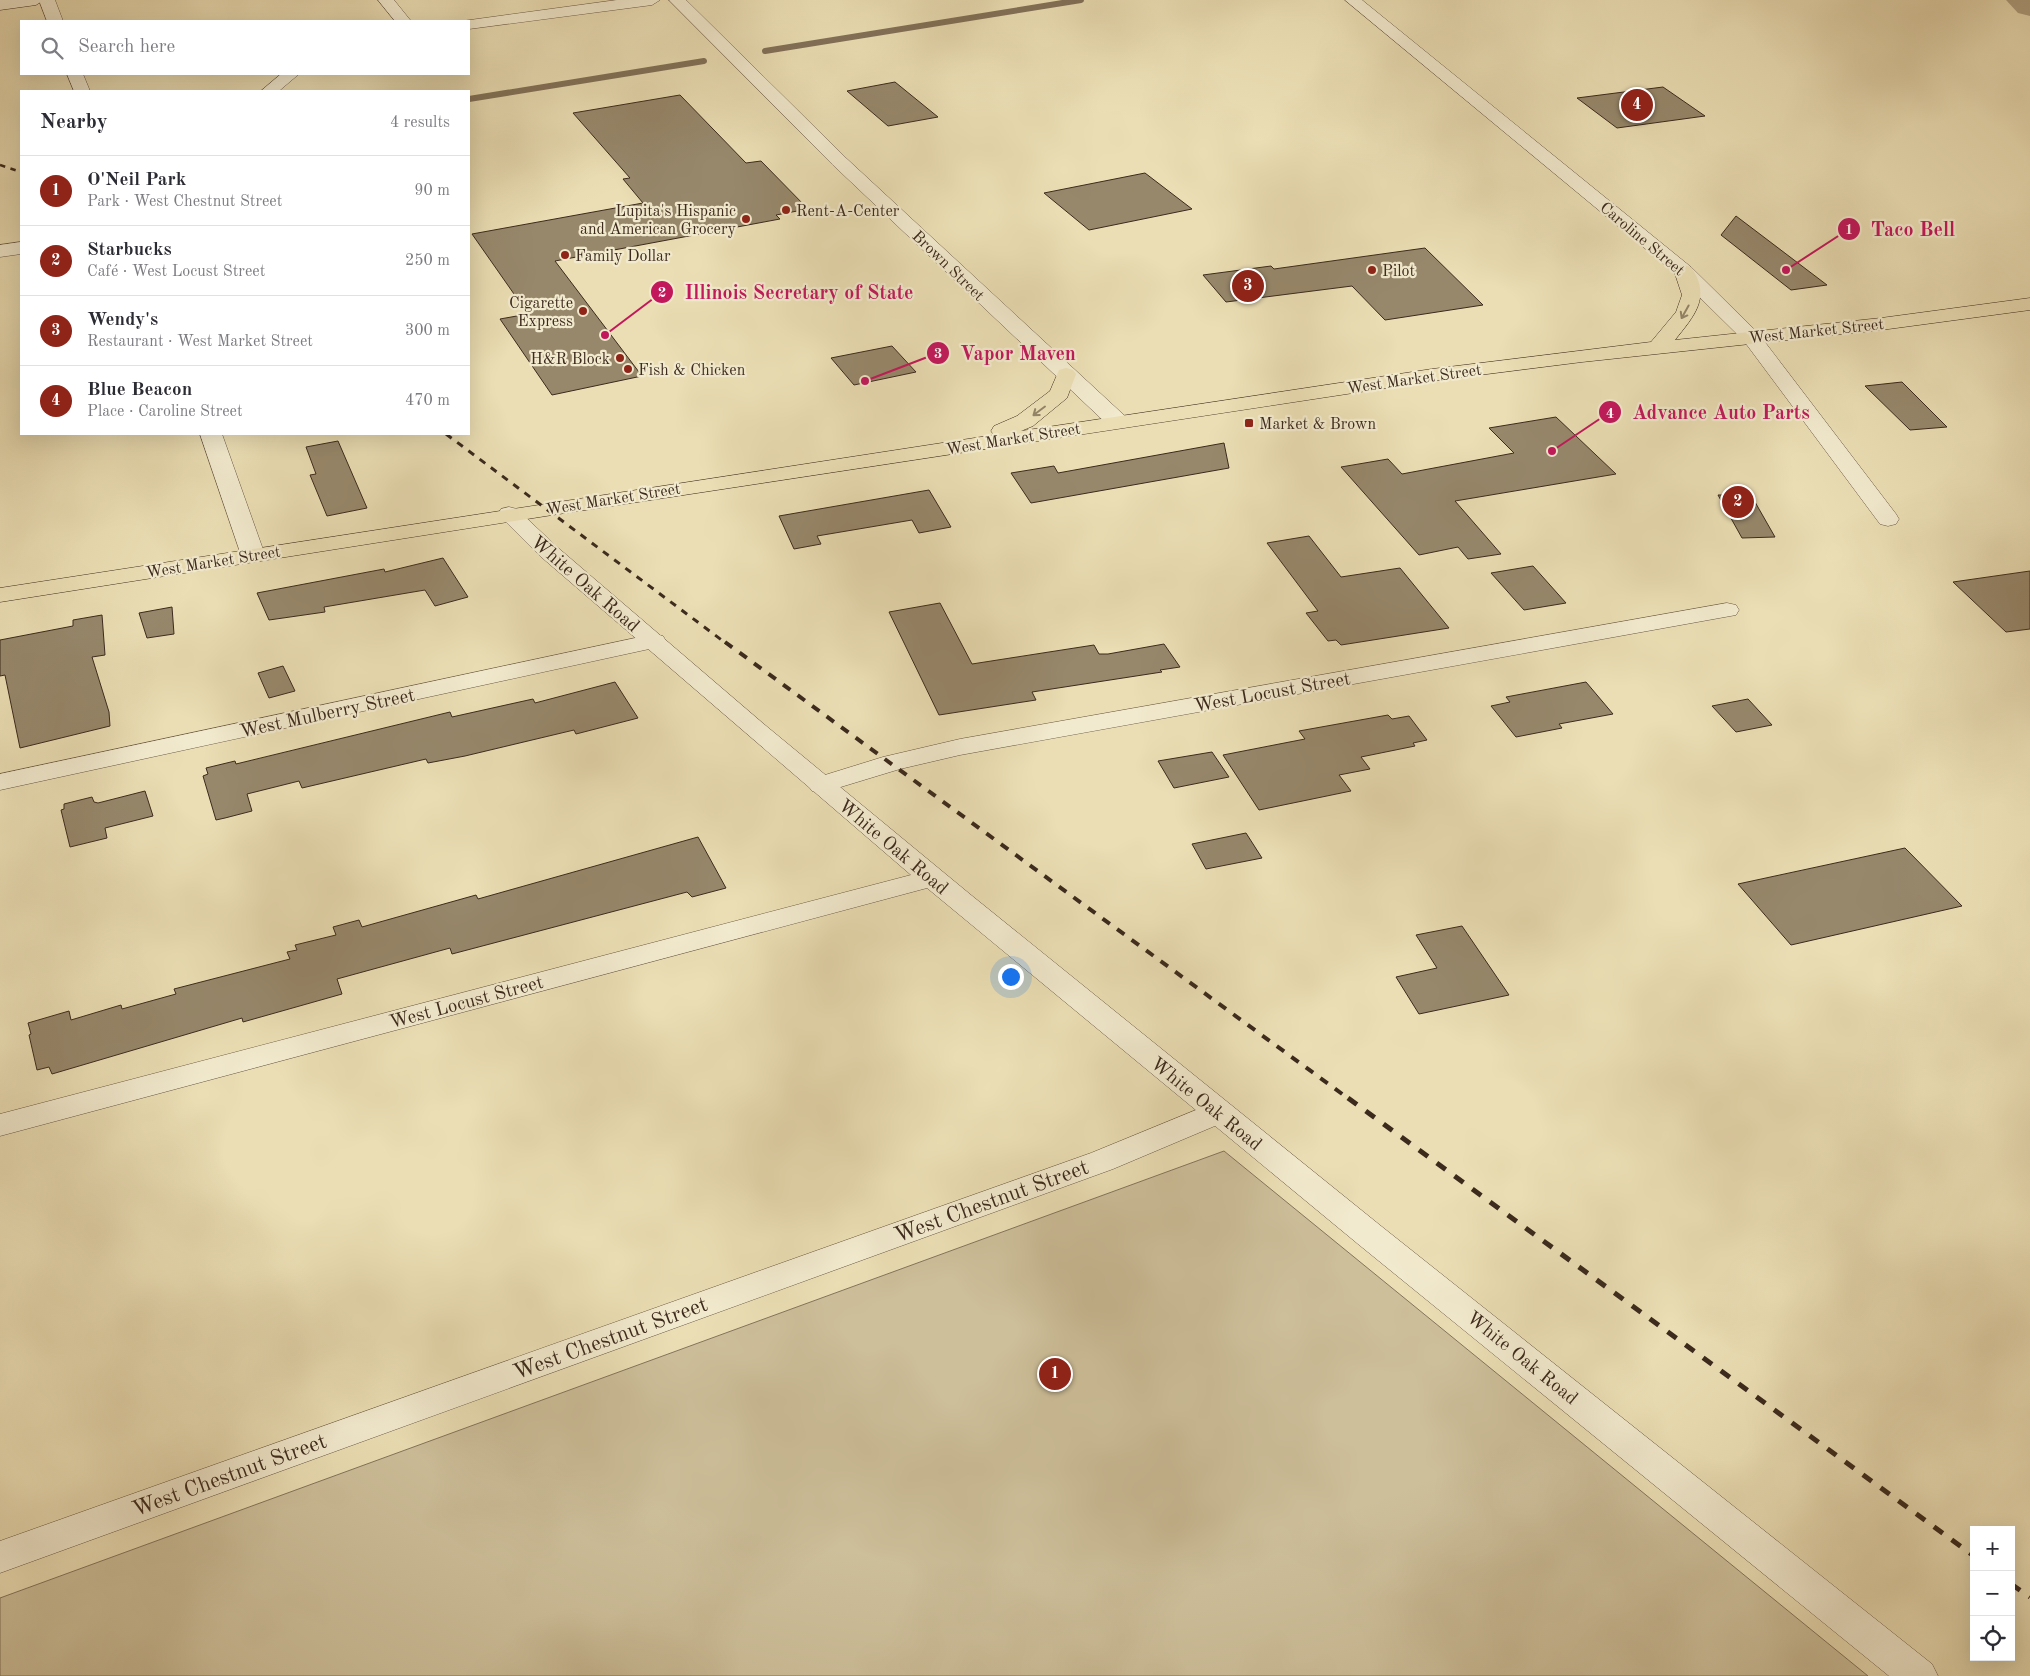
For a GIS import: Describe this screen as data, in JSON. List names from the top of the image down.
{
  "streets": {
    "main road": ["West Market Street"],
    "street": [
      "Caroline Street",
      "Brown Street",
      "White Oak Road",
      "West Locust Street",
      "West Mulberry Street",
      "West Chestnut Street"
    ]
  },
  "crossings": [
    ["Caroline Street", "West Market Street"],
    ["Brown Street", "West Market Street"],
    ["West Market Street", "White Oak Road"],
    ["White Oak Road", "West Locust Street"],
    ["White Oak Road", "West Mulberry Street"],
    ["White Oak Road", "West Chestnut Street"]
  ],
  "places": {
    "other": [
      "Rent-A-Center",
      "Lupita's Hispanic and American Grocery",
      "Family Dollar",
      "Pilot",
      "Taco Bell",
      "Cigarette Express",
      "Illinois Secretary of State",
      "H&R Block",
      "Fish & Chicken",
      "Vapor Maven",
      "Advance Auto Parts"
    ],
    "transit": ["Market & Brown"]
  },
  "page": {
    "search": "Search here",
    "pins": [
      "4",
      "3",
      "2",
      "1"
    ],
    "heading": ["Nearby", "4 results"],
    "list": [
      {
        "mark": "1",
        "name": "O'Neil Park",
        "note": "Park · West Chestnut Street",
        "value": "90 m"
      },
      {
        "mark": "2",
        "name": "Starbucks",
        "note": "Café · West Locust Street",
        "value": "250 m"
      },
      {
        "mark": "3",
        "name": "Wendy's",
        "note": "Restaurant · West Market Street",
        "value": "300 m"
      },
      {
        "mark": "4",
        "name": "Blue Beacon",
        "note": "Place · Caroline Street",
        "value": "470 m"
      }
    ],
    "map_buttons": ["+", "−"]
  }
}
